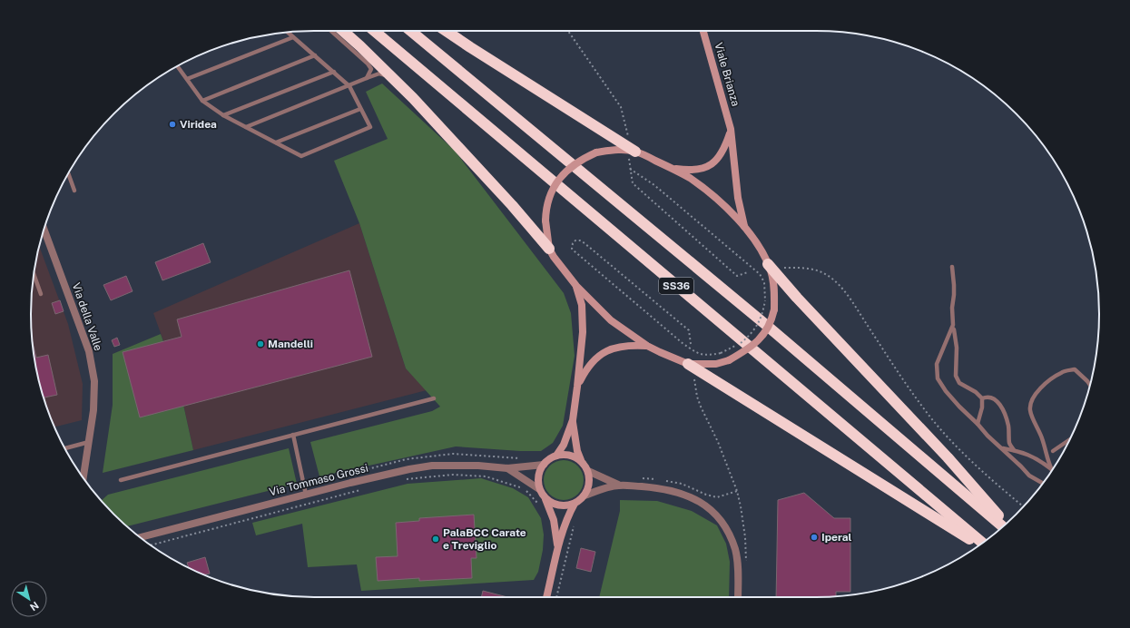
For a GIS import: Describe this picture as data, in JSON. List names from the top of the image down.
{
  "streets": {
    "highway": ["SS36"],
    "main road": ["Viale Brianza"],
    "street": ["Via della Valle", "Via Tommaso Grossi"]
  },
  "places": [
    "Viridea",
    "Mandelli",
    "Iperal",
    "PalaBCC Carate e Treviglio"
  ],
  "north": "bottom right"
}
